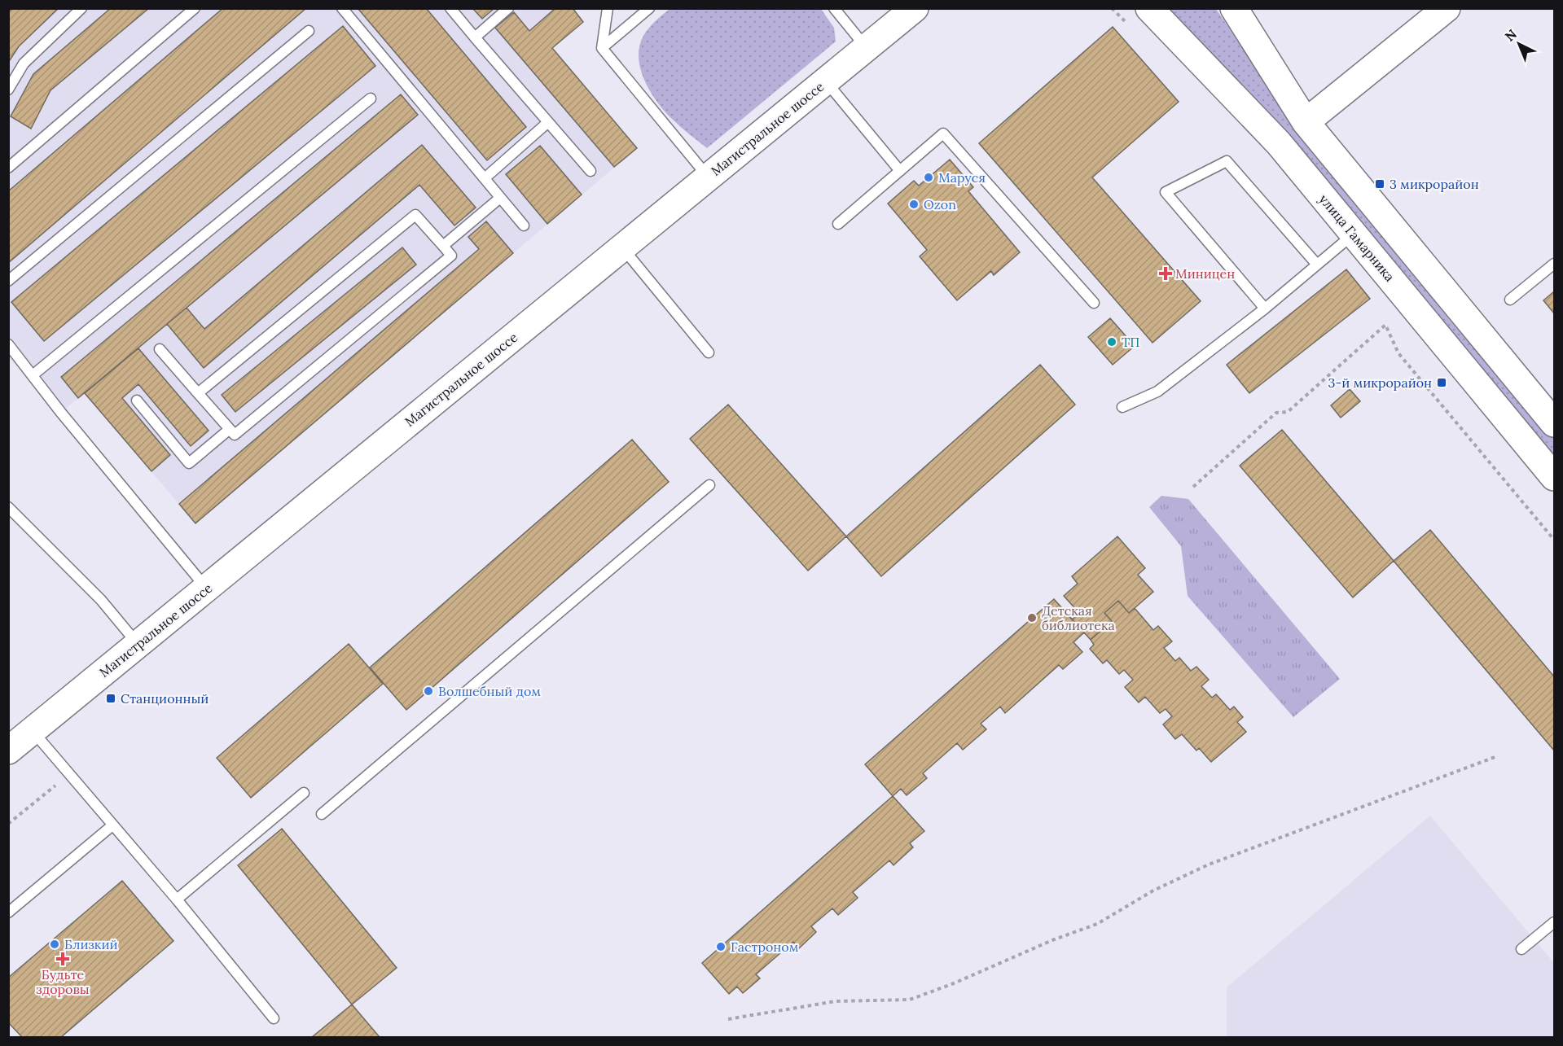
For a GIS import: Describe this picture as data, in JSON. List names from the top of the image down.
{
  "streets": {
    "street": ["Магистральное шоссе", "улица Гамарника"]
  },
  "places": {
    "other": [
      "Маруся",
      "Ozon",
      "ТП",
      "Детская библиотека",
      "Волшебный дом",
      "Близкий",
      "Гастроном"
    ],
    "transit": ["3 микрорайон", "3-й микрорайон", "Станционный"],
    "health": ["Миницен", "Будьте здоровы"]
  },
  "north": "top left"
}
